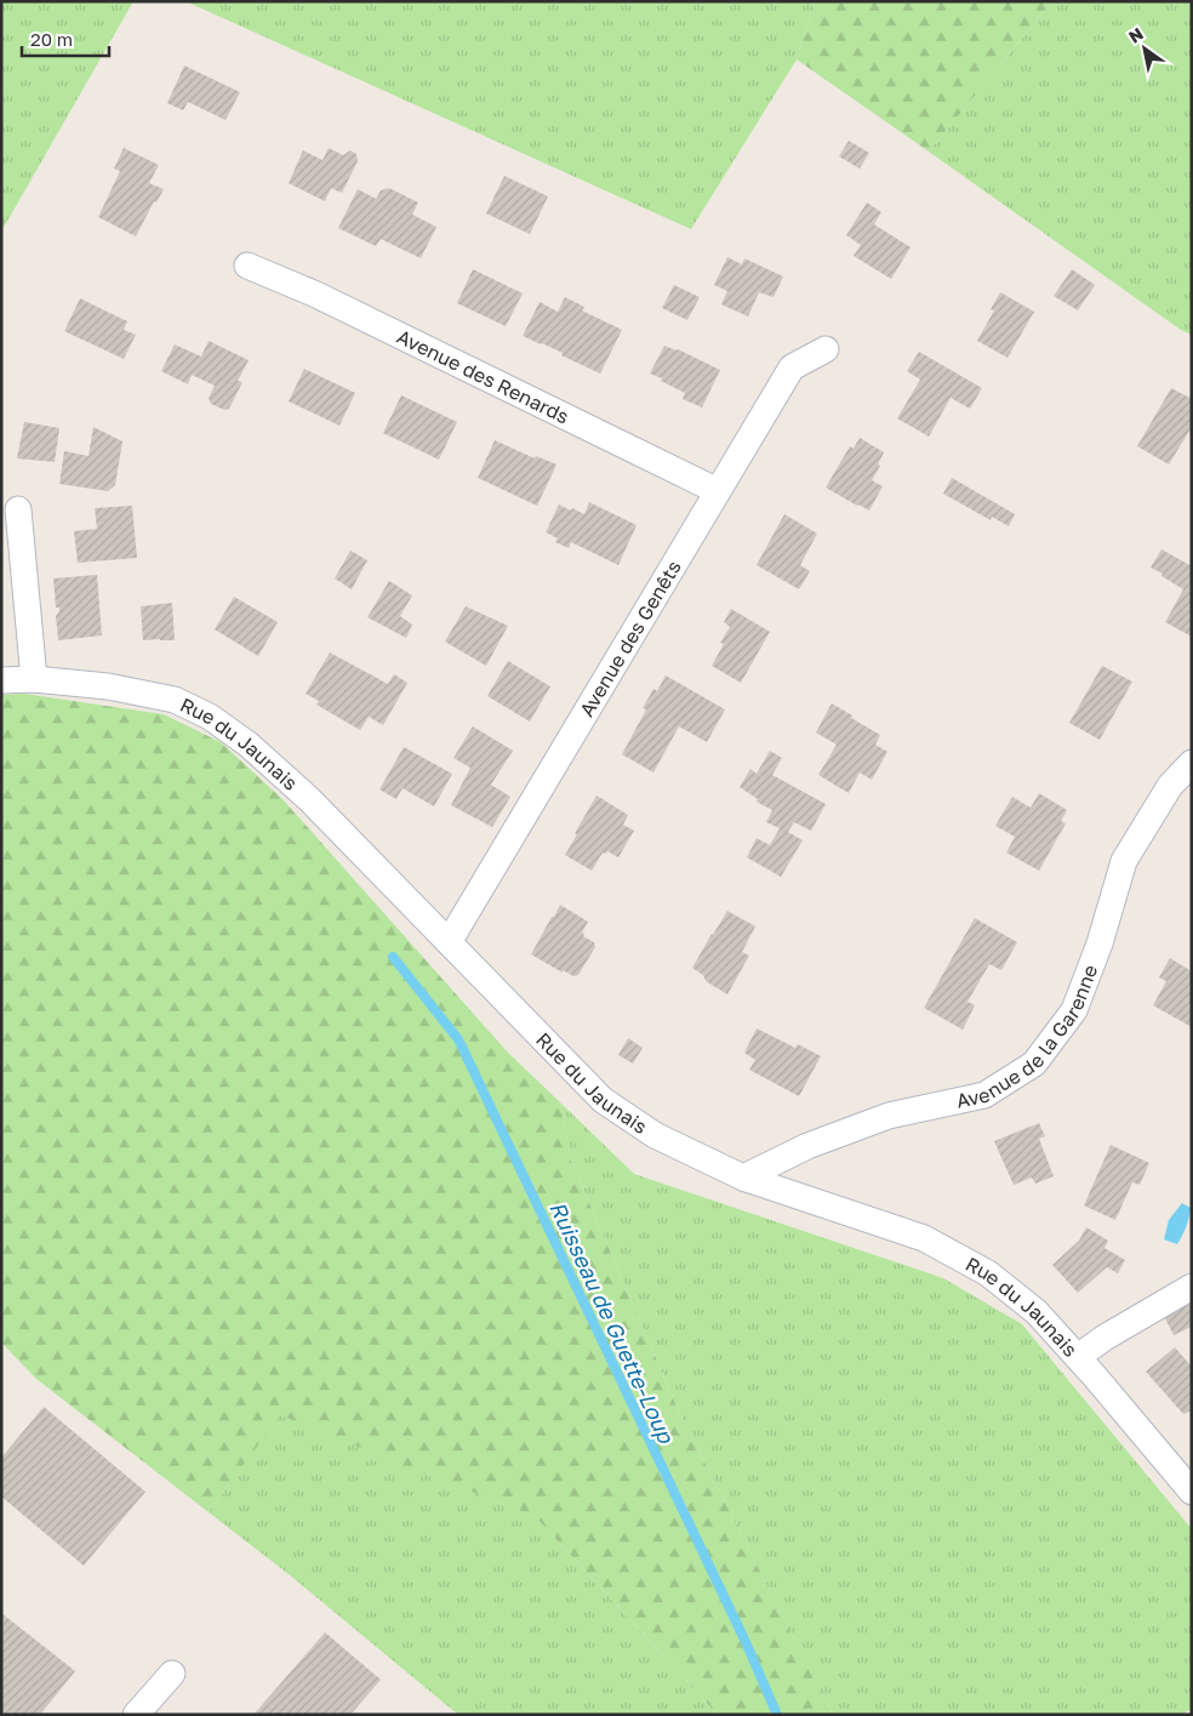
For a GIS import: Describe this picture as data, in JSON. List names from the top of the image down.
{
  "streets": {
    "street": [
      "Avenue des Renards",
      "Avenue des Genêts",
      "Rue du Jaunais",
      "Avenue de la Garenne"
    ]
  },
  "crossings": [
    ["Avenue des Renards", "Avenue des Genêts"],
    ["Avenue des Genêts", "Rue du Jaunais"],
    ["Rue du Jaunais", "Avenue de la Garenne"]
  ],
  "water": ["Ruisseau de Guette-Loup"],
  "scale_bar": "20 m",
  "north": "top left"
}
